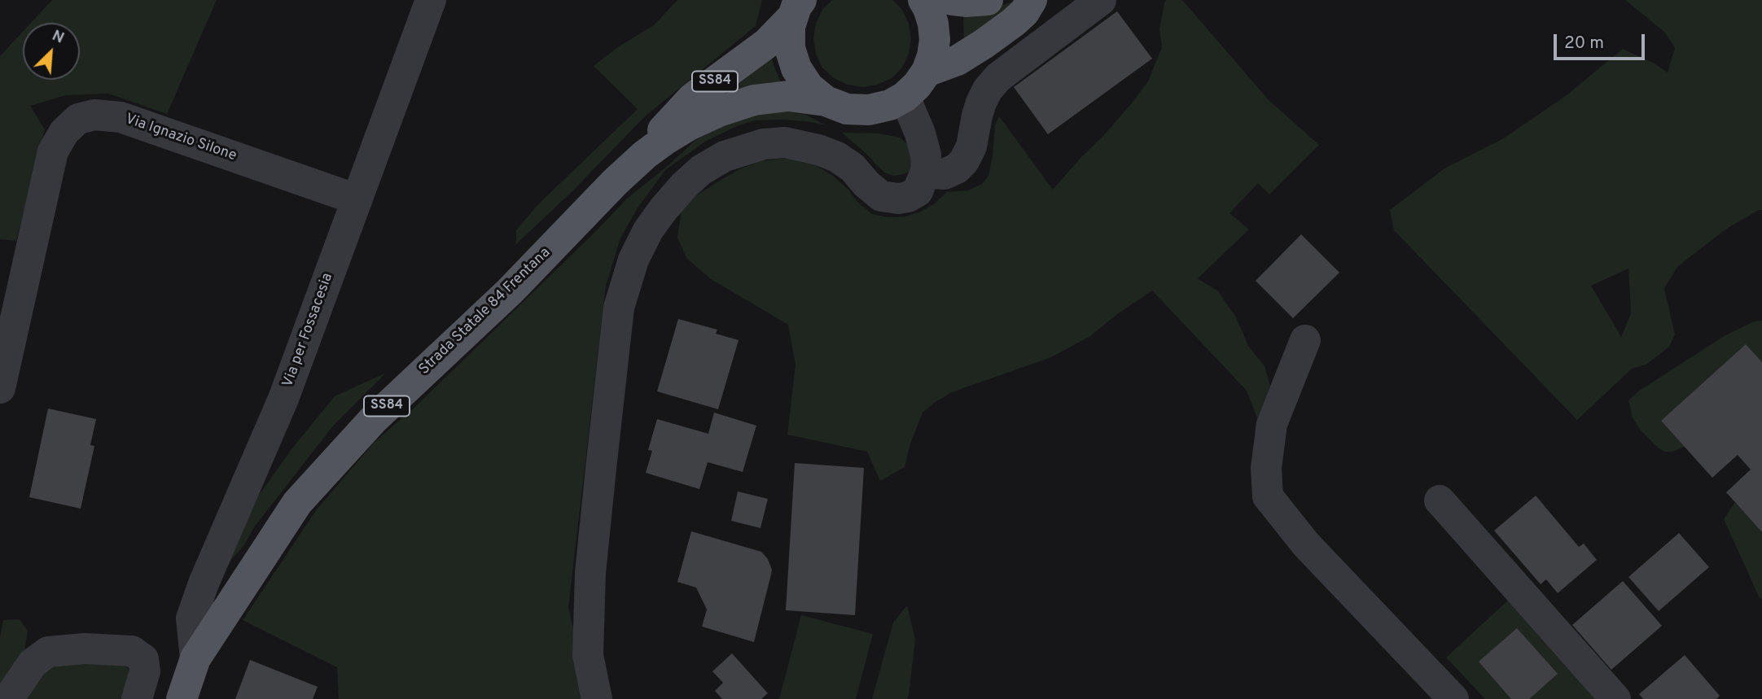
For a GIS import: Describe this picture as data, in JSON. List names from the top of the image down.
{
  "streets": {
    "main road": ["SS84", "Strada Statale 84 Frentana"],
    "street": ["Via Ignazio Silone", "Via per Fossacesia"]
  },
  "crossings": [
    ["Via Ignazio Silone", "Via per Fossacesia"],
    ["Strada Statale 84 Frentana", "Via per Fossacesia"]
  ],
  "scale_bar": "20 m",
  "north": "top right"
}
